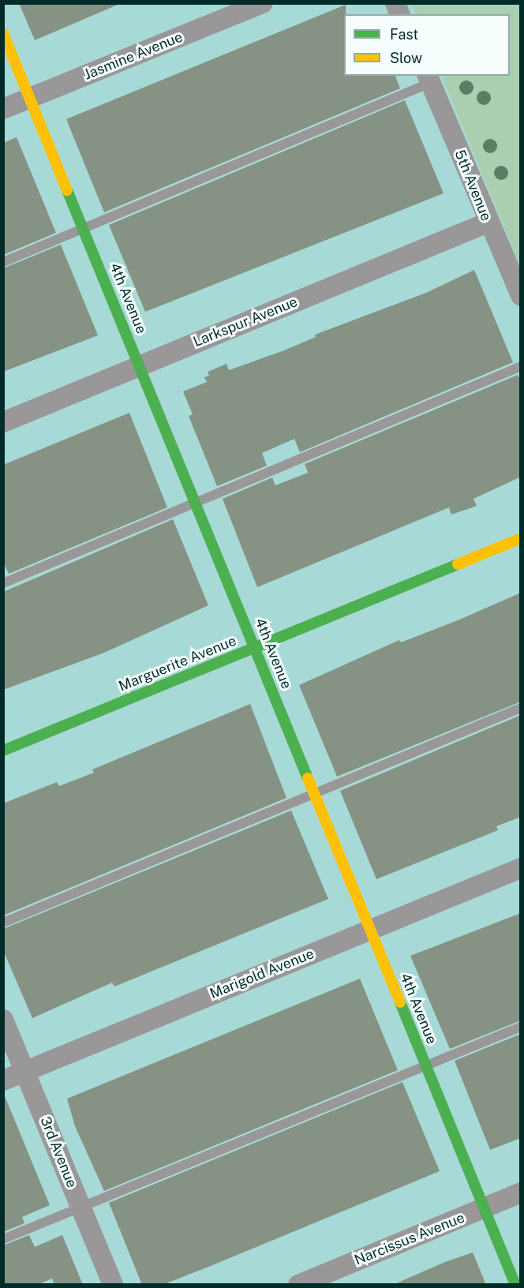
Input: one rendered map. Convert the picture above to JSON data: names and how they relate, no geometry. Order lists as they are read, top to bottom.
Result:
{
  "streets": {
    "street": [
      "Jasmine Avenue",
      "5th Avenue",
      "4th Avenue",
      "Larkspur Avenue",
      "Marguerite Avenue",
      "Marigold Avenue",
      "3rd Avenue",
      "Narcissus Avenue"
    ]
  },
  "crossings": [
    ["Jasmine Avenue", "4th Avenue"],
    ["5th Avenue", "Larkspur Avenue"],
    ["4th Avenue", "Larkspur Avenue"],
    ["4th Avenue", "Marguerite Avenue"],
    ["4th Avenue", "Marigold Avenue"],
    ["4th Avenue", "Narcissus Avenue"],
    ["Marigold Avenue", "3rd Avenue"]
  ],
  "legend": ["Fast", "Slow"]
}
